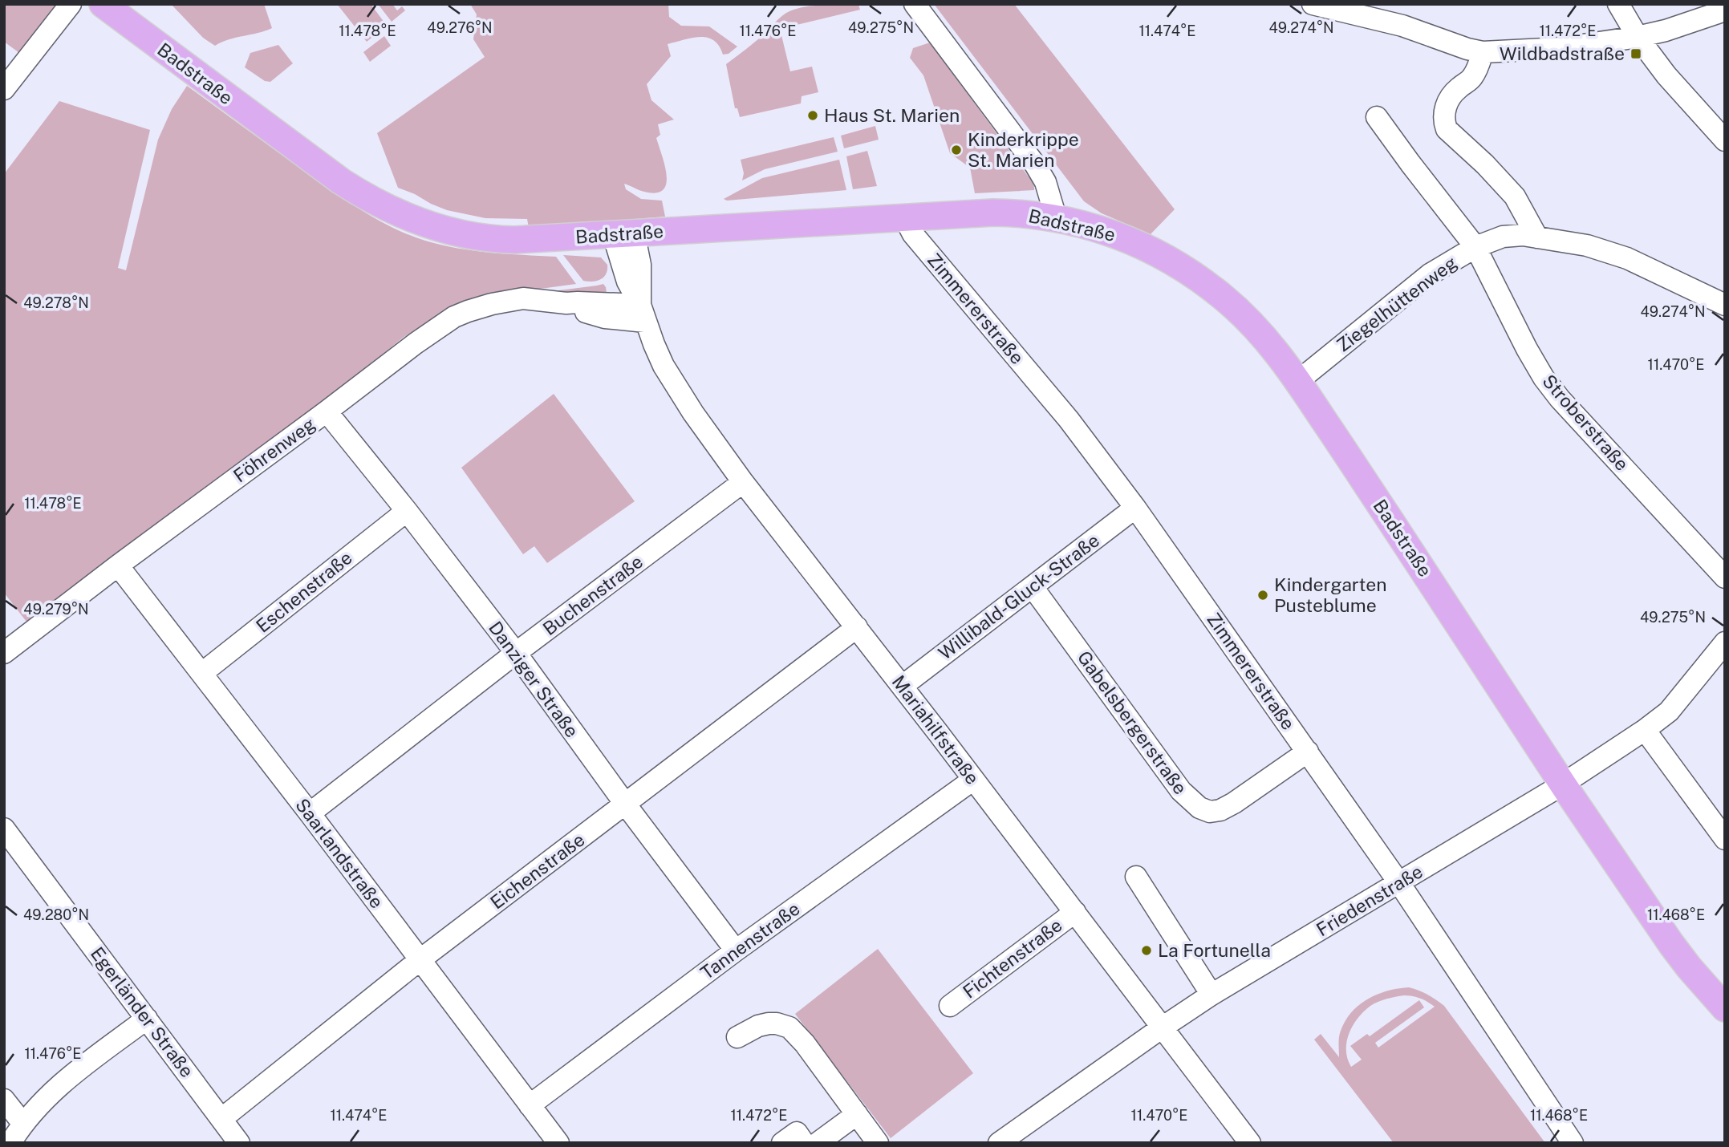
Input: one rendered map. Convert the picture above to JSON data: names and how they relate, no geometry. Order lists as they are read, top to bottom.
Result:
{
  "streets": {
    "main road": ["Badstraße"],
    "street": [
      "Ziegelhüttenweg",
      "Zimmererstraße",
      "Stroberstraße",
      "Föhrenweg",
      "Eschenstraße",
      "Buchenstraße",
      "Willibald-Gluck-Straße",
      "Danziger Straße",
      "Gabelsbergerstraße",
      "Mariahilfstraße",
      "Saarlandstraße",
      "Eichenstraße",
      "Friedenstraße",
      "Tannenstraße",
      "Fichtenstraße",
      "Egerländer Straße"
    ]
  },
  "crossings": [
    ["Badstraße", "Ziegelhüttenweg"],
    ["Badstraße", "Zimmererstraße"],
    ["Badstraße", "Mariahilfstraße"],
    ["Badstraße", "Friedenstraße"],
    ["Ziegelhüttenweg", "Stroberstraße"],
    ["Zimmererstraße", "Willibald-Gluck-Straße"],
    ["Zimmererstraße", "Gabelsbergerstraße"],
    ["Zimmererstraße", "Friedenstraße"],
    ["Föhrenweg", "Danziger Straße"],
    ["Föhrenweg", "Mariahilfstraße"],
    ["Föhrenweg", "Saarlandstraße"],
    ["Eschenstraße", "Danziger Straße"],
    ["Eschenstraße", "Saarlandstraße"],
    ["Buchenstraße", "Danziger Straße"],
    ["Buchenstraße", "Mariahilfstraße"],
    ["Buchenstraße", "Saarlandstraße"],
    ["Willibald-Gluck-Straße", "Gabelsbergerstraße"],
    ["Willibald-Gluck-Straße", "Mariahilfstraße"],
    ["Danziger Straße", "Eichenstraße"],
    ["Danziger Straße", "Tannenstraße"],
    ["Mariahilfstraße", "Eichenstraße"],
    ["Mariahilfstraße", "Friedenstraße"],
    ["Mariahilfstraße", "Tannenstraße"],
    ["Mariahilfstraße", "Fichtenstraße"],
    ["Saarlandstraße", "Eichenstraße"],
    ["Saarlandstraße", "Tannenstraße"],
    ["Eichenstraße", "Egerländer Straße"]
  ],
  "places": {
    "transit": ["Wildbadstraße"],
    "other": [
      "Haus St. Marien",
      "Kinderkrippe St. Marien",
      "Kindergarten Pusteblume",
      "La Fortunella"
    ]
  },
  "coordinates": [
    "49.276°N",
    "49.275°N",
    "49.274°N",
    "11.478°E",
    "11.476°E",
    "11.474°E",
    "11.472°E",
    "49.278°N",
    "11.470°E",
    "49.279°N",
    "49.280°N",
    "11.468°E"
  ]
}
